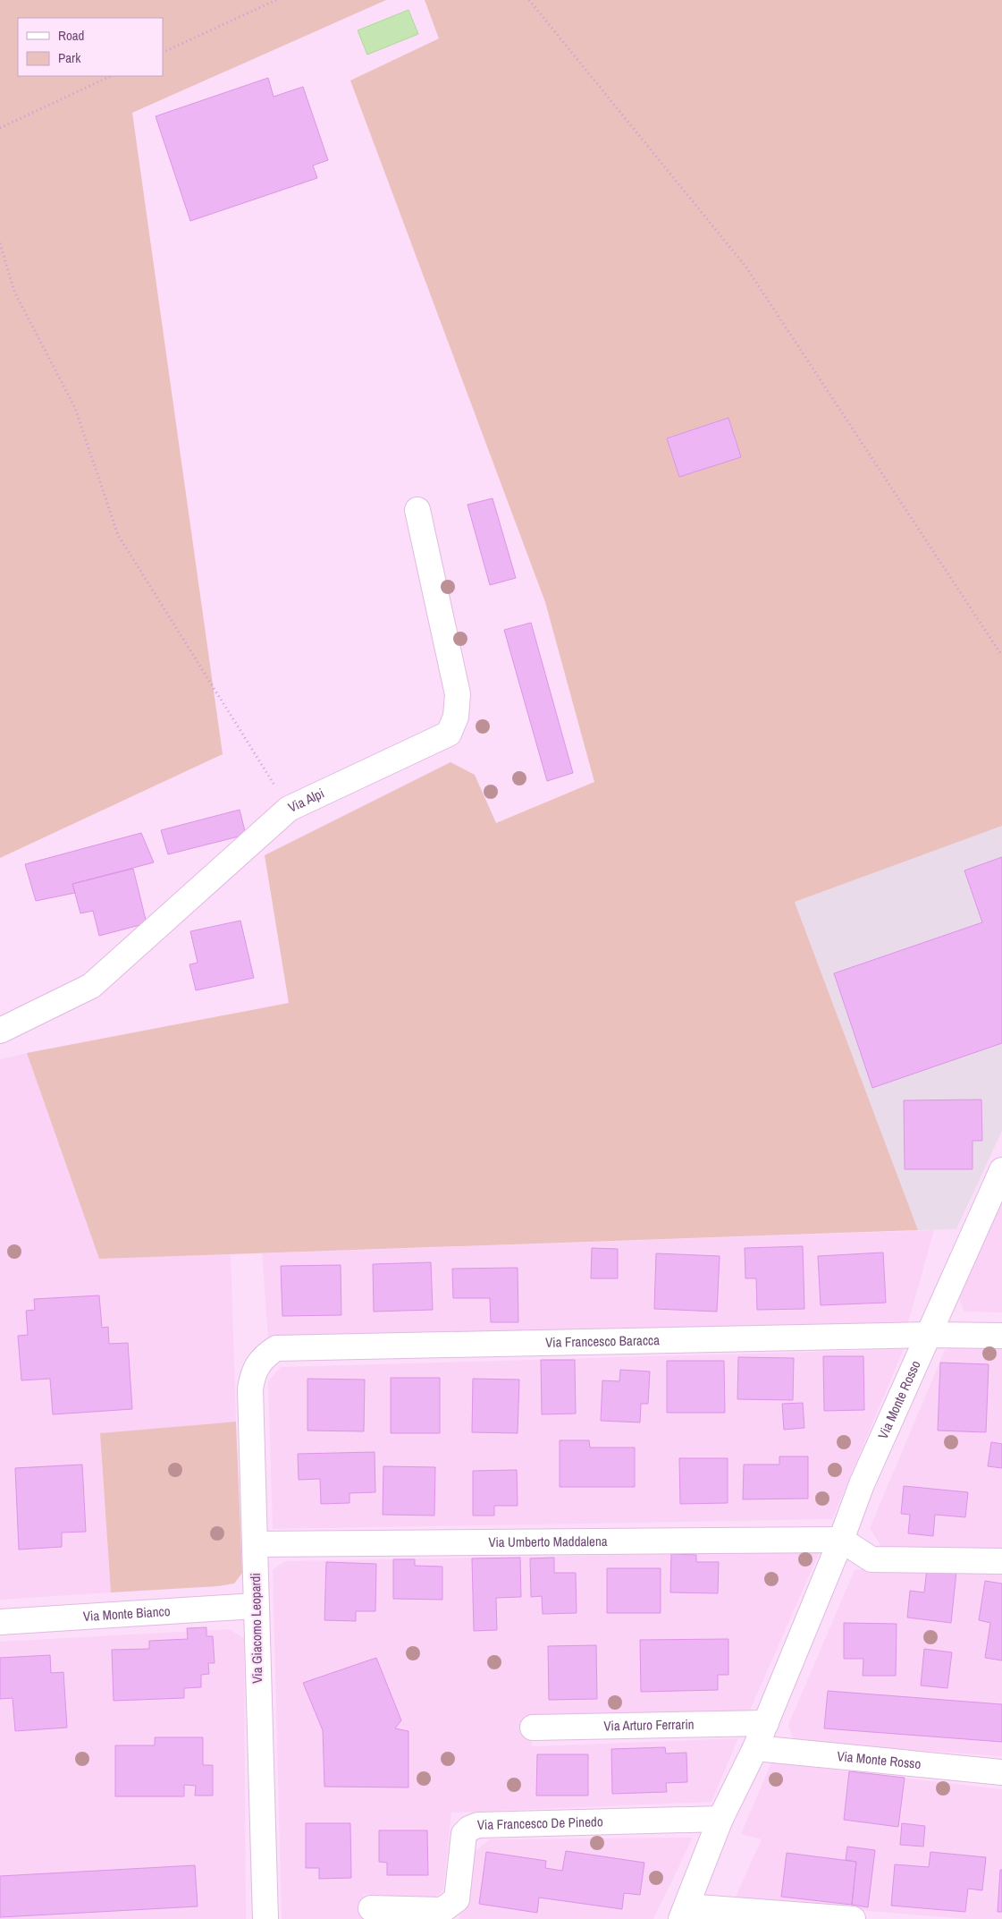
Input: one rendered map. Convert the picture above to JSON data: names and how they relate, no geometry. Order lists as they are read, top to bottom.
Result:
{
  "streets": {
    "street": [
      "Via Alpi",
      "Via Francesco Baracca",
      "Via Monte Rosso",
      "Via Umberto Maddalena",
      "Via Monte Bianco",
      "Via Giacomo Leopardi",
      "Via Arturo Ferrarin",
      "Via Francesco De Pinedo"
    ]
  },
  "crossings": [
    ["Via Francesco Baracca", "Via Monte Rosso"],
    ["Via Francesco Baracca", "Via Giacomo Leopardi"],
    ["Via Monte Rosso", "Via Umberto Maddalena"],
    ["Via Monte Rosso", "Via Arturo Ferrarin"],
    ["Via Monte Rosso", "Via Francesco De Pinedo"],
    ["Via Umberto Maddalena", "Via Giacomo Leopardi"],
    ["Via Monte Bianco", "Via Giacomo Leopardi"]
  ],
  "legend": ["Road", "Park"]
}
